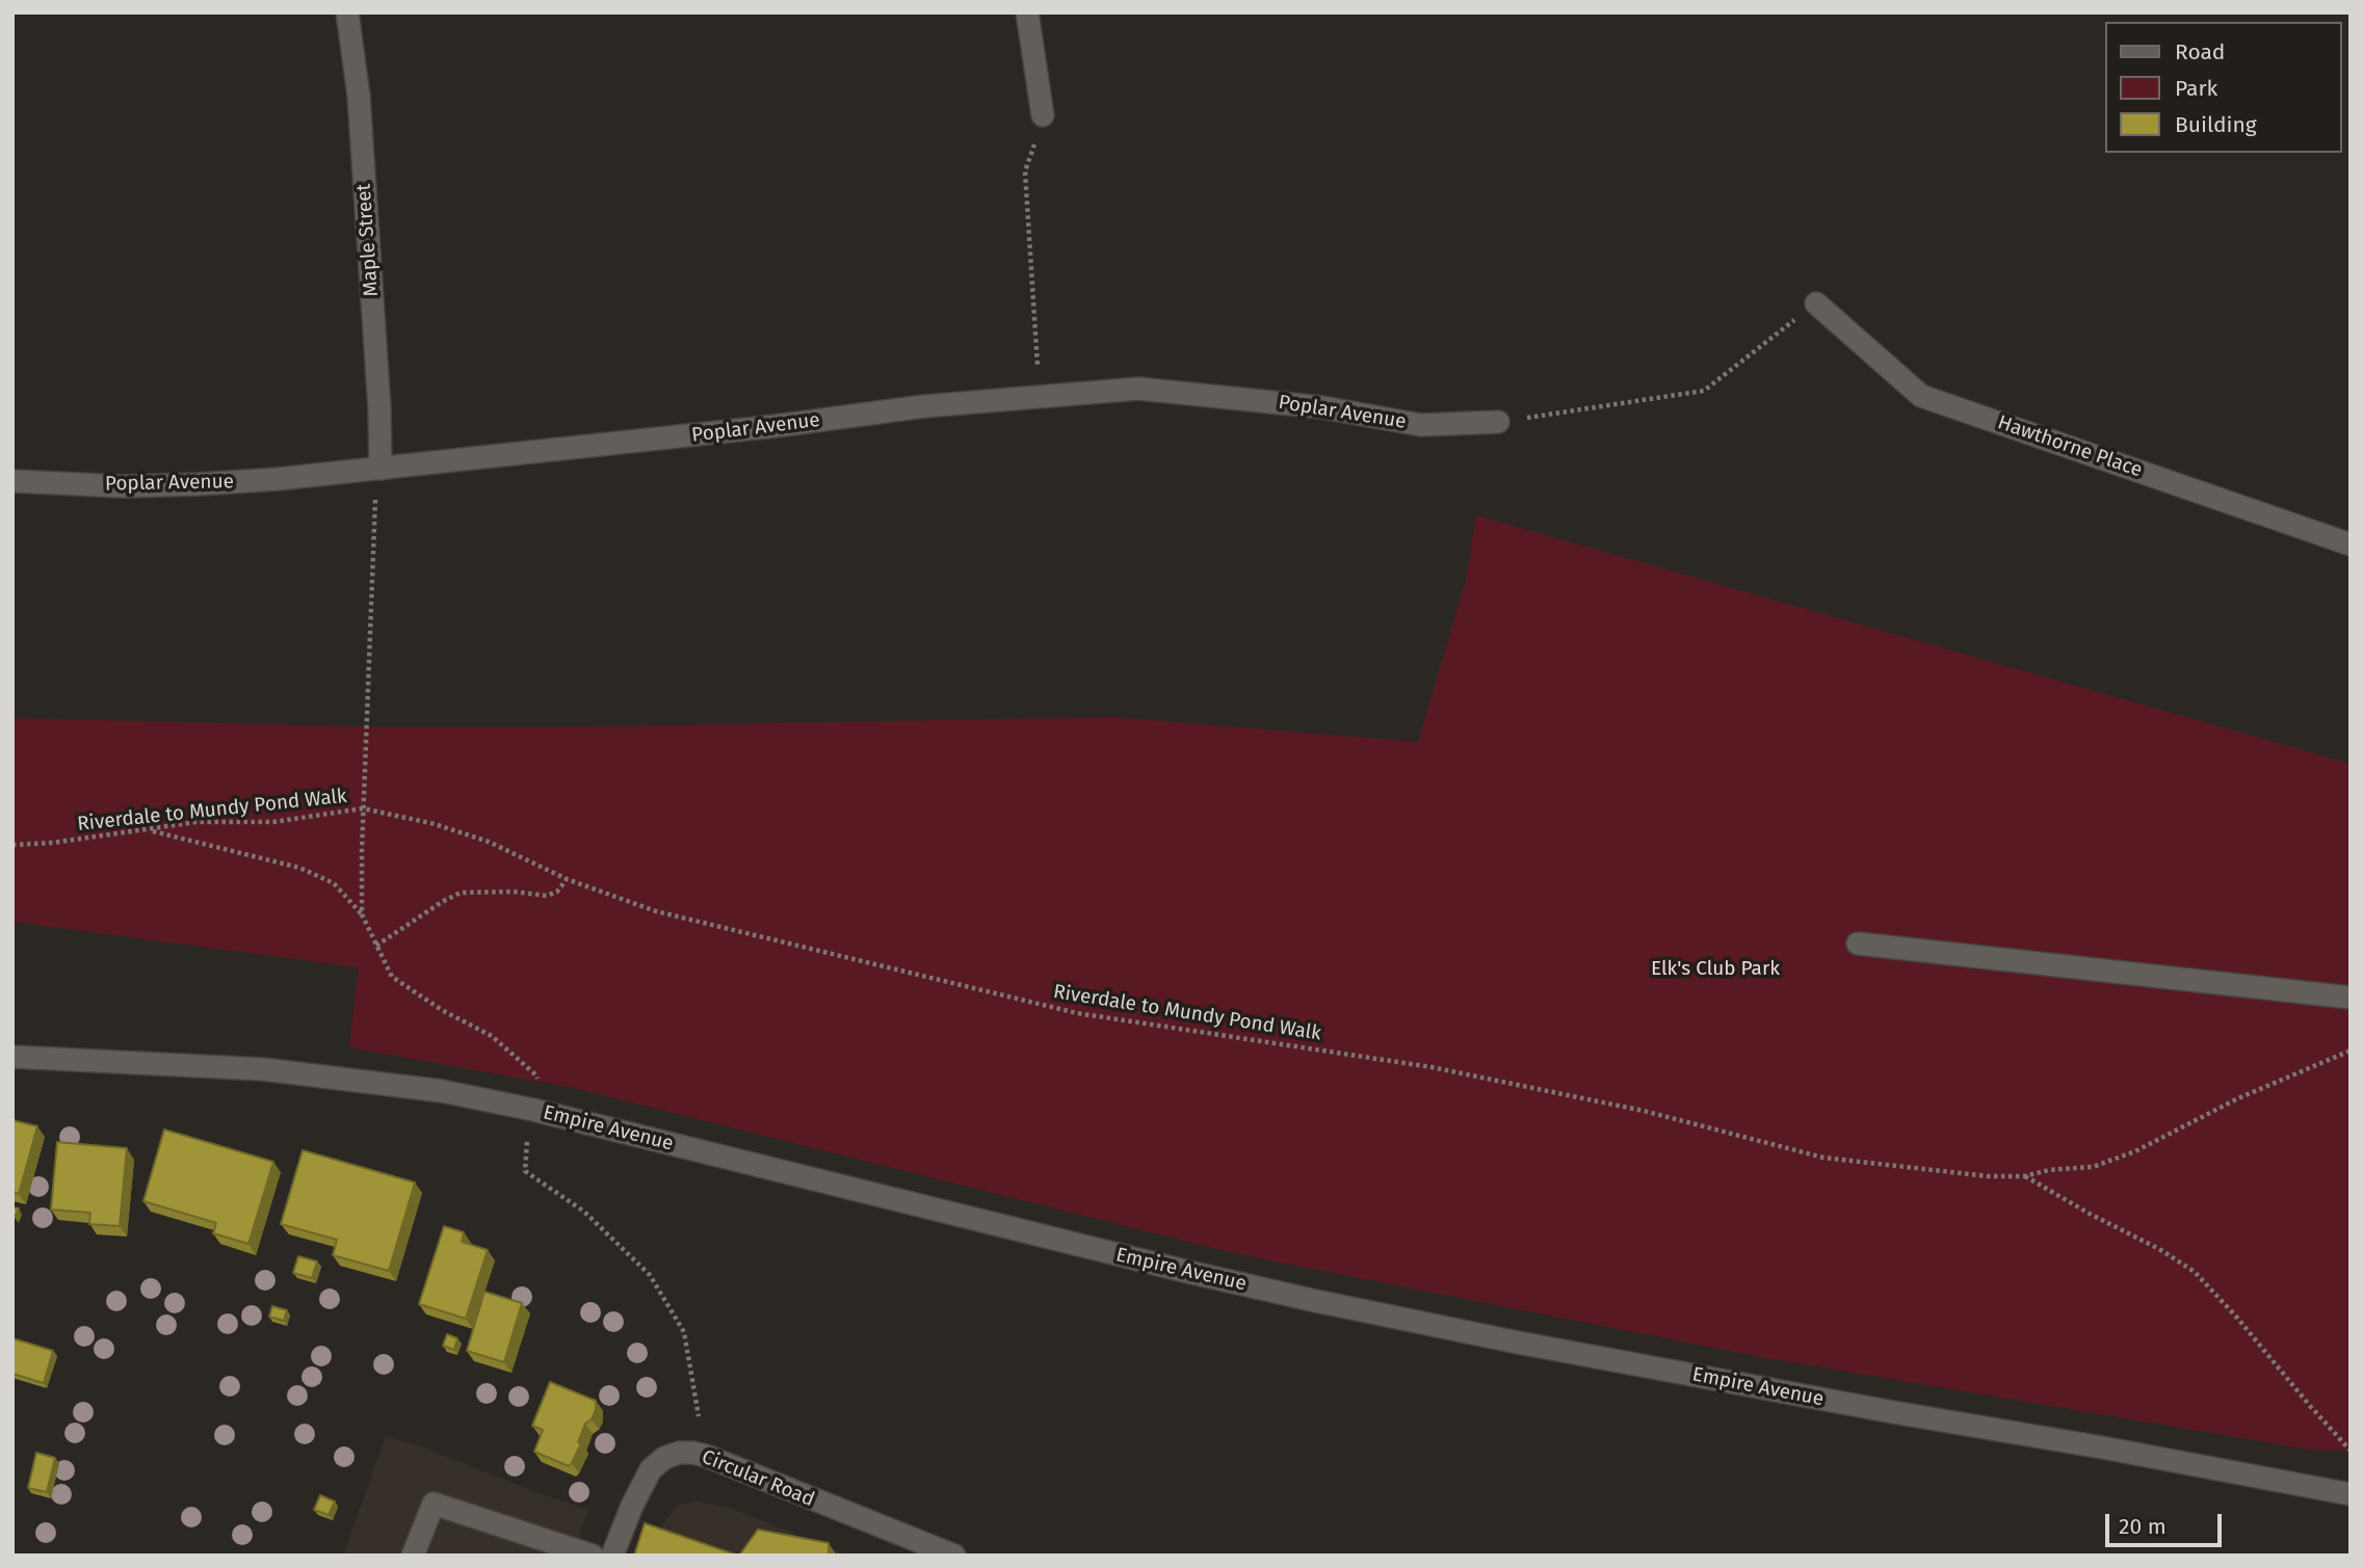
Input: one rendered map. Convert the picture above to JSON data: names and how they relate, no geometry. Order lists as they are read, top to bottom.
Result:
{
  "streets": {
    "street": [
      "Maple Street",
      "Poplar Avenue",
      "Hawthorne Place",
      "Empire Avenue",
      "Circular Road"
    ],
    "path": ["Riverdale to Mundy Pond Walk"]
  },
  "crossings": [
    ["Maple Street", "Poplar Avenue"]
  ],
  "parks": ["Elk's Club Park"],
  "legend": ["Road", "Park", "Building"],
  "scale_bar": "20 m"
}
